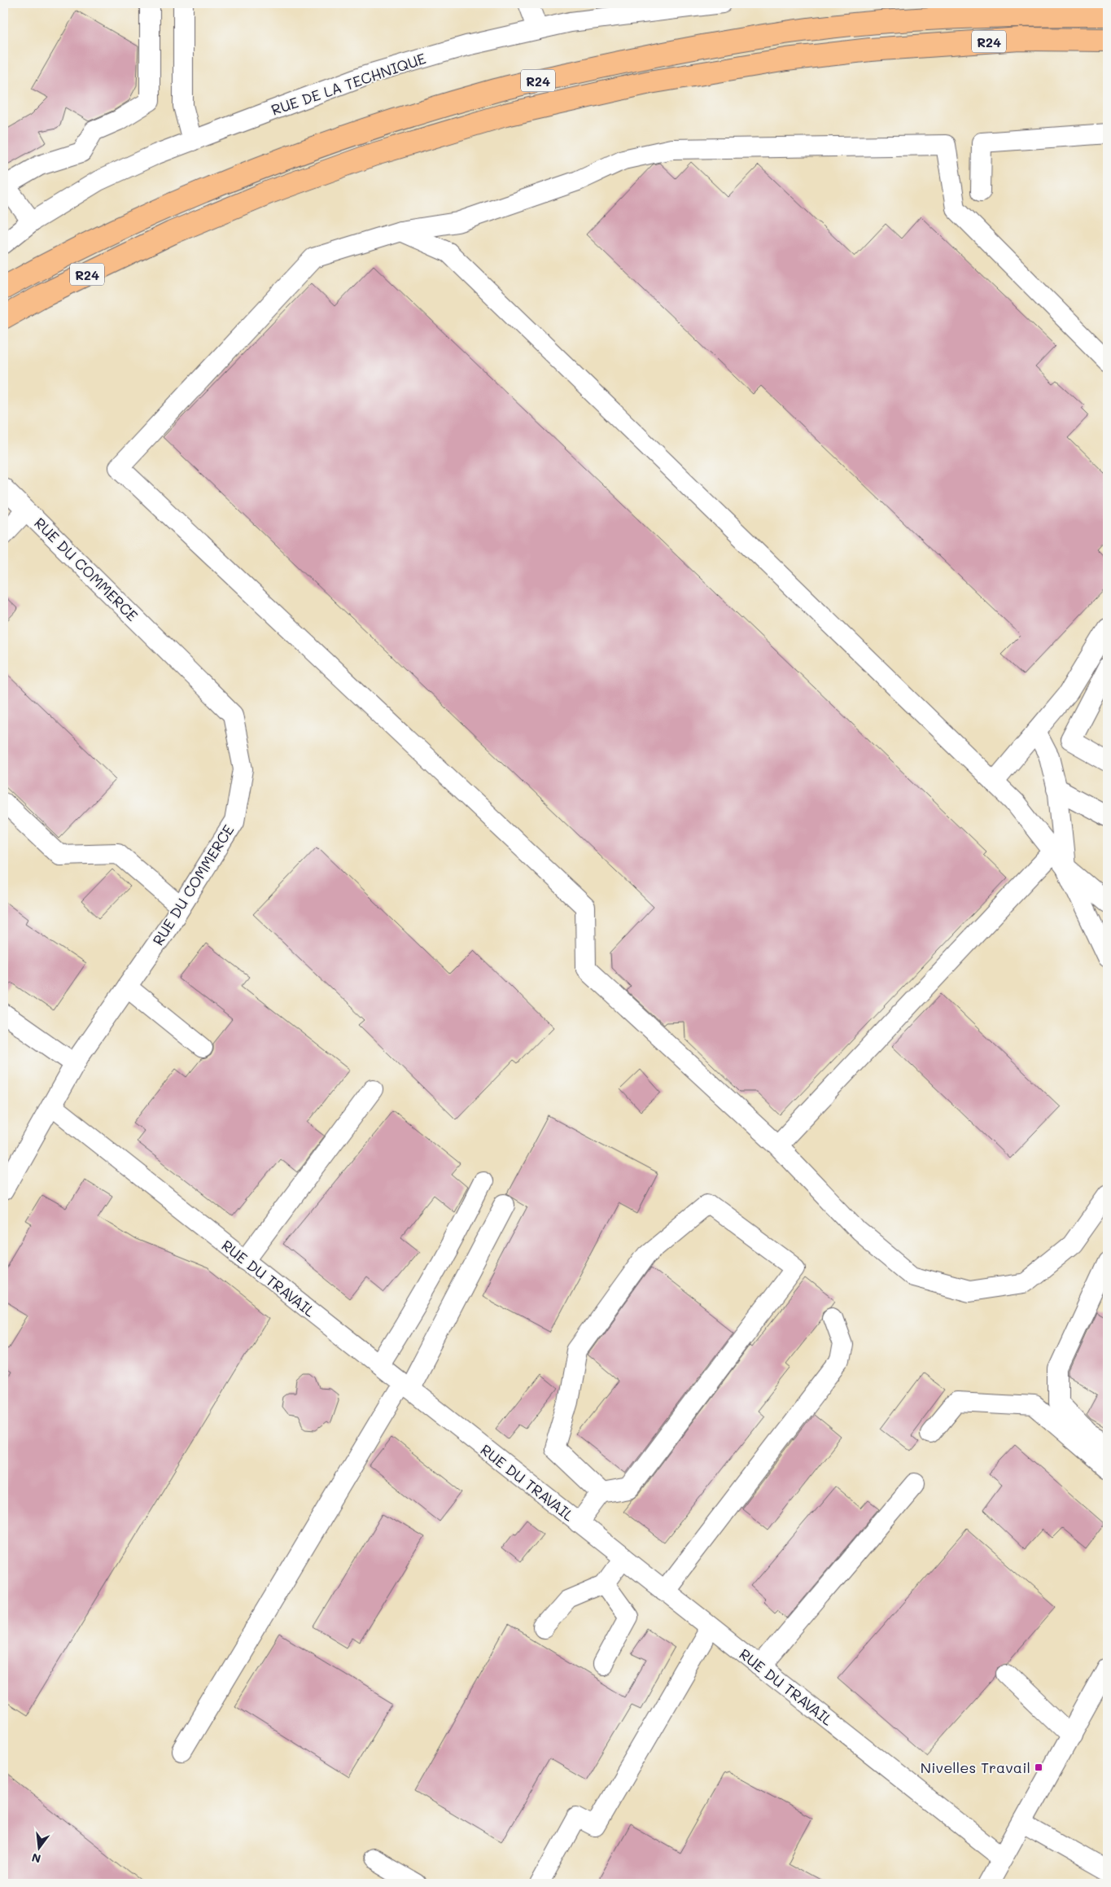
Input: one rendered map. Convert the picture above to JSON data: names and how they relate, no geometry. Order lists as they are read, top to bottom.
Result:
{
  "streets": {
    "highway": ["R24"],
    "street": ["RUE DE LA TECHNIQUE", "RUE DU COMMERCE", "RUE DU TRAVAIL"]
  },
  "crossings": [
    ["RUE DU COMMERCE", "RUE DU TRAVAIL"]
  ],
  "places": {
    "transit": ["Nivelles Travail"]
  },
  "north": "bottom"
}
